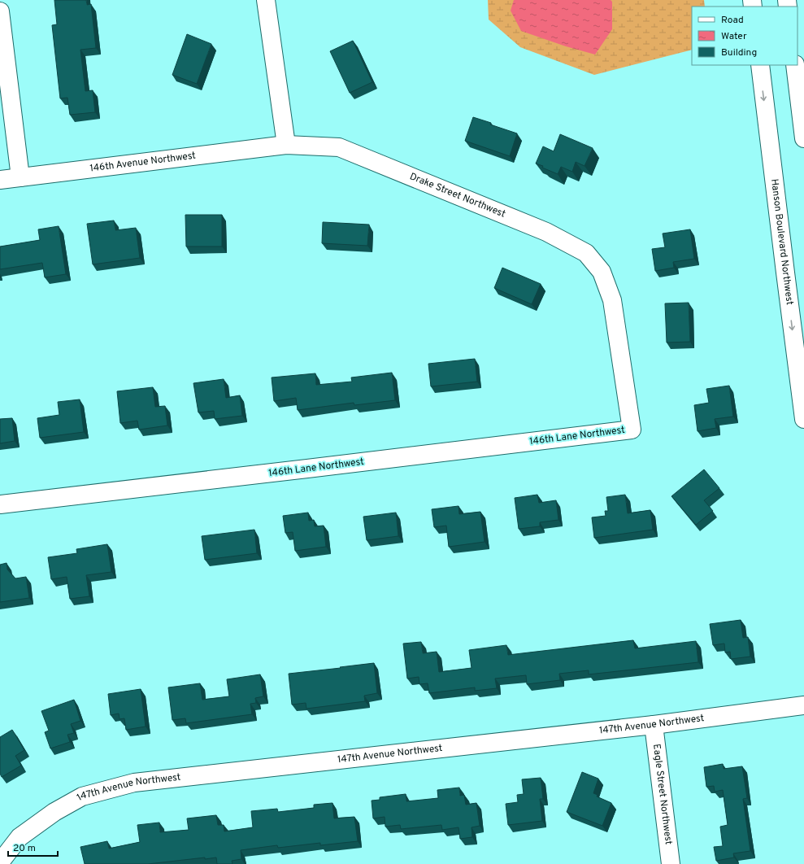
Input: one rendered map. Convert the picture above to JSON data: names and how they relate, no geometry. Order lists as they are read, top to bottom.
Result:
{
  "streets": {
    "street": [
      "146th Avenue Northwest",
      "Drake Street Northwest",
      "Hanson Boulevard Northwest",
      "146th Lane Northwest",
      "147th Avenue Northwest",
      "Eagle Street Northwest"
    ]
  },
  "crossings": [
    ["146th Avenue Northwest", "Drake Street Northwest"],
    ["Drake Street Northwest", "146th Lane Northwest"],
    ["147th Avenue Northwest", "Eagle Street Northwest"]
  ],
  "one_way": ["Hanson Boulevard Northwest"],
  "legend": ["Road", "Water", "Building"],
  "scale_bar": "20 m"
}
